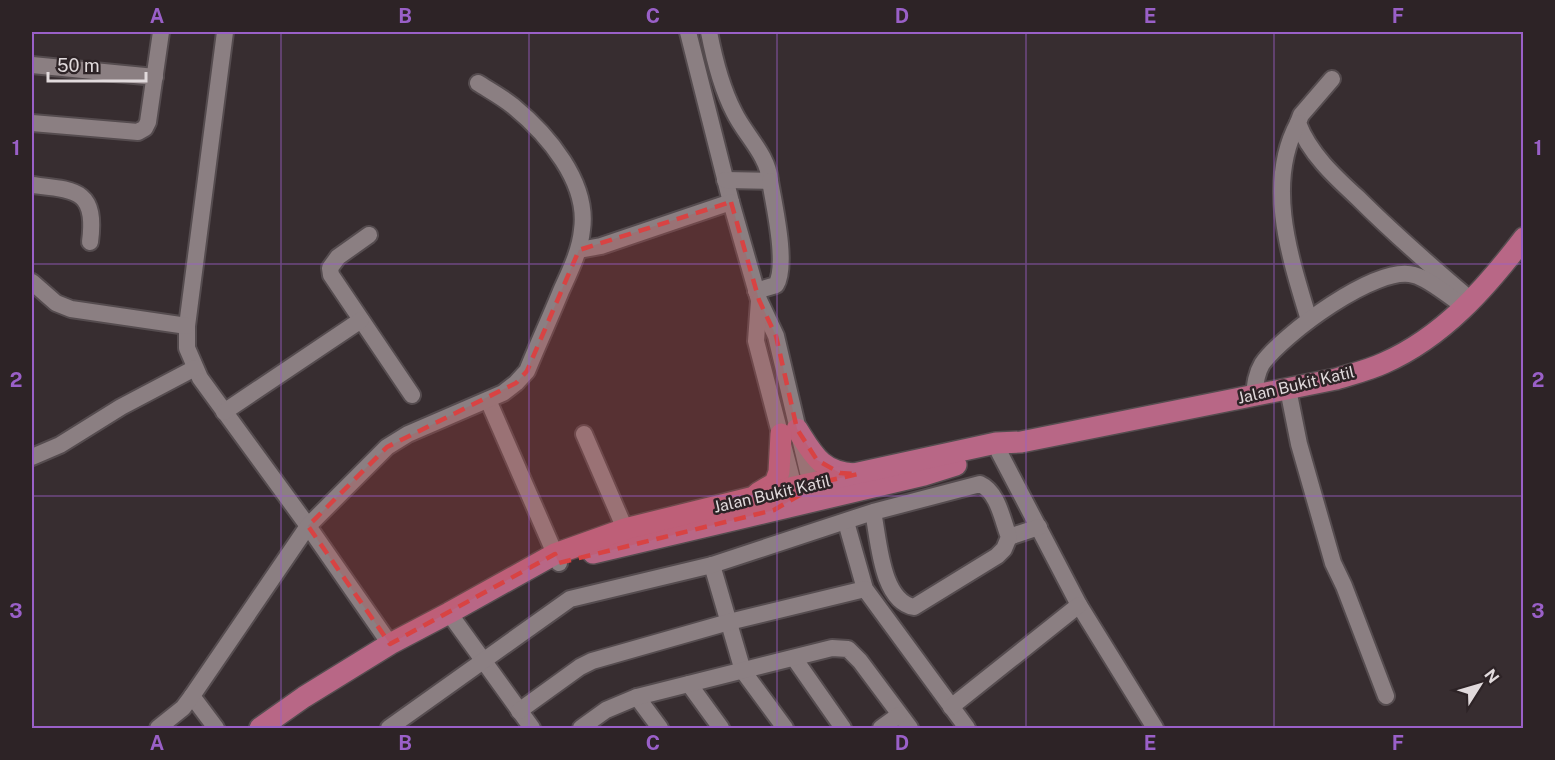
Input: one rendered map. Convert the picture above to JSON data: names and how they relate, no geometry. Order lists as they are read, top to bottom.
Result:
{
  "streets": {
    "main road": ["Jalan Bukit Katil"]
  },
  "scale_bar": "50 m",
  "north": "top right",
  "grid": {
    "columns": [
      "A",
      "B",
      "C",
      "D",
      "E",
      "F"
    ],
    "rows": ["1", "2", "3"]
  }
}
